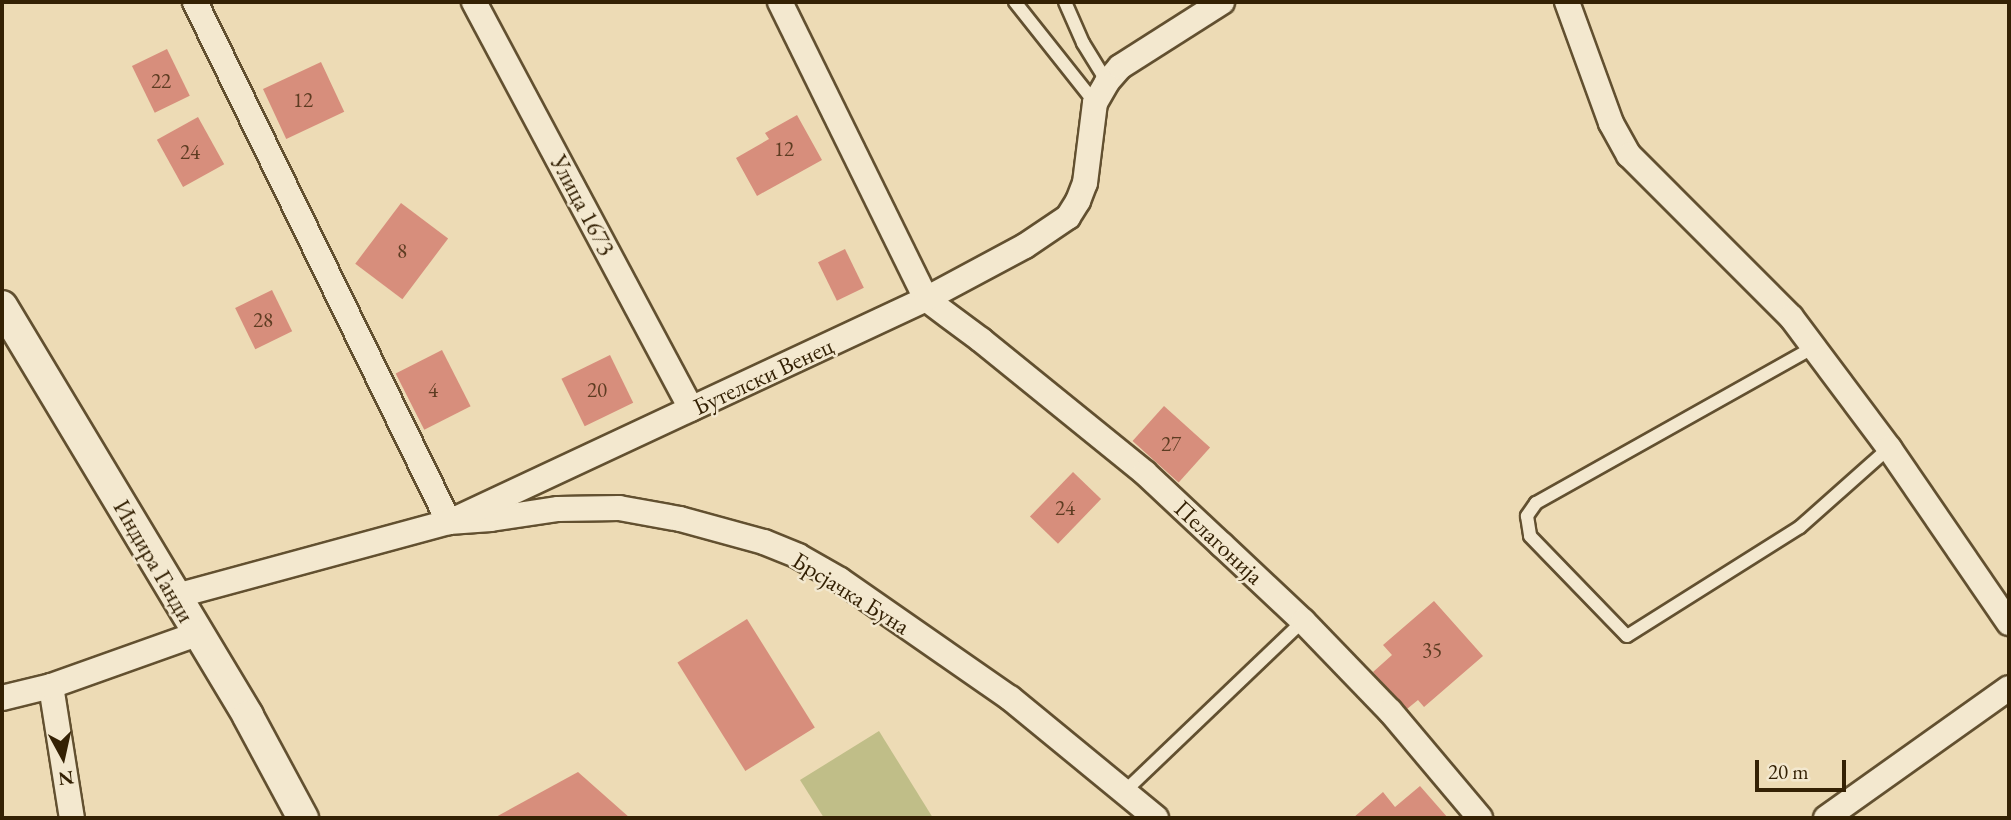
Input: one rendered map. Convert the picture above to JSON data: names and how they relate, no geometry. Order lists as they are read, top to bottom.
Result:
{
  "streets": {
    "street": [
      "Улица 1673",
      "Бутелски Венец",
      "Пелагонија",
      "Индира Ганди",
      "Брсјачка Буна"
    ]
  },
  "crossings": [
    ["Улица 1673", "Бутелски Венец"],
    ["Бутелски Венец", "Пелагонија"],
    ["Бутелски Венец", "Индира Ганди"],
    ["Бутелски Венец", "Брсјачка Буна"]
  ],
  "house_numbers": [
    "22",
    "12",
    "12",
    "24",
    "8",
    "28",
    "4",
    "20",
    "27",
    "24",
    "35"
  ],
  "scale_bar": "20 m",
  "north": "bottom"
}
